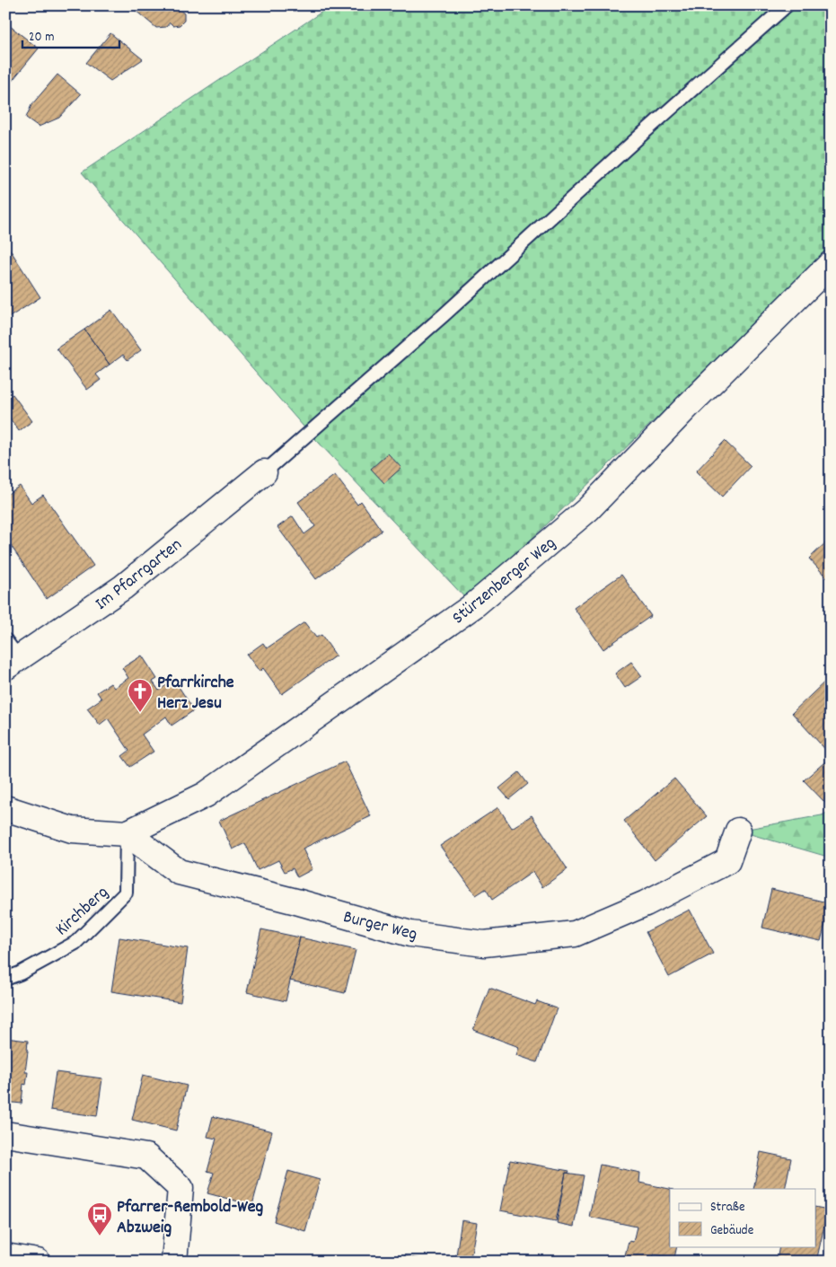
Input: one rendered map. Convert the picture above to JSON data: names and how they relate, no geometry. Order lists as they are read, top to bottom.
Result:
{
  "streets": {
    "street": ["Im Pfarrgarten", "Stürzenberger Weg", "Burger Weg"],
    "lane": ["Kirchberg"]
  },
  "crossings": [
    ["Stürzenberger Weg", "Kirchberg"],
    ["Stürzenberger Weg", "Burger Weg"],
    ["Kirchberg", "Burger Weg"]
  ],
  "places": {
    "church": ["Pfarrkirche Herz Jesu"],
    "bus stop": ["Pfarrer-Rembold-Weg Abzweig"]
  },
  "legend": ["Straße", "Gebäude"],
  "scale_bar": "20 m"
}
